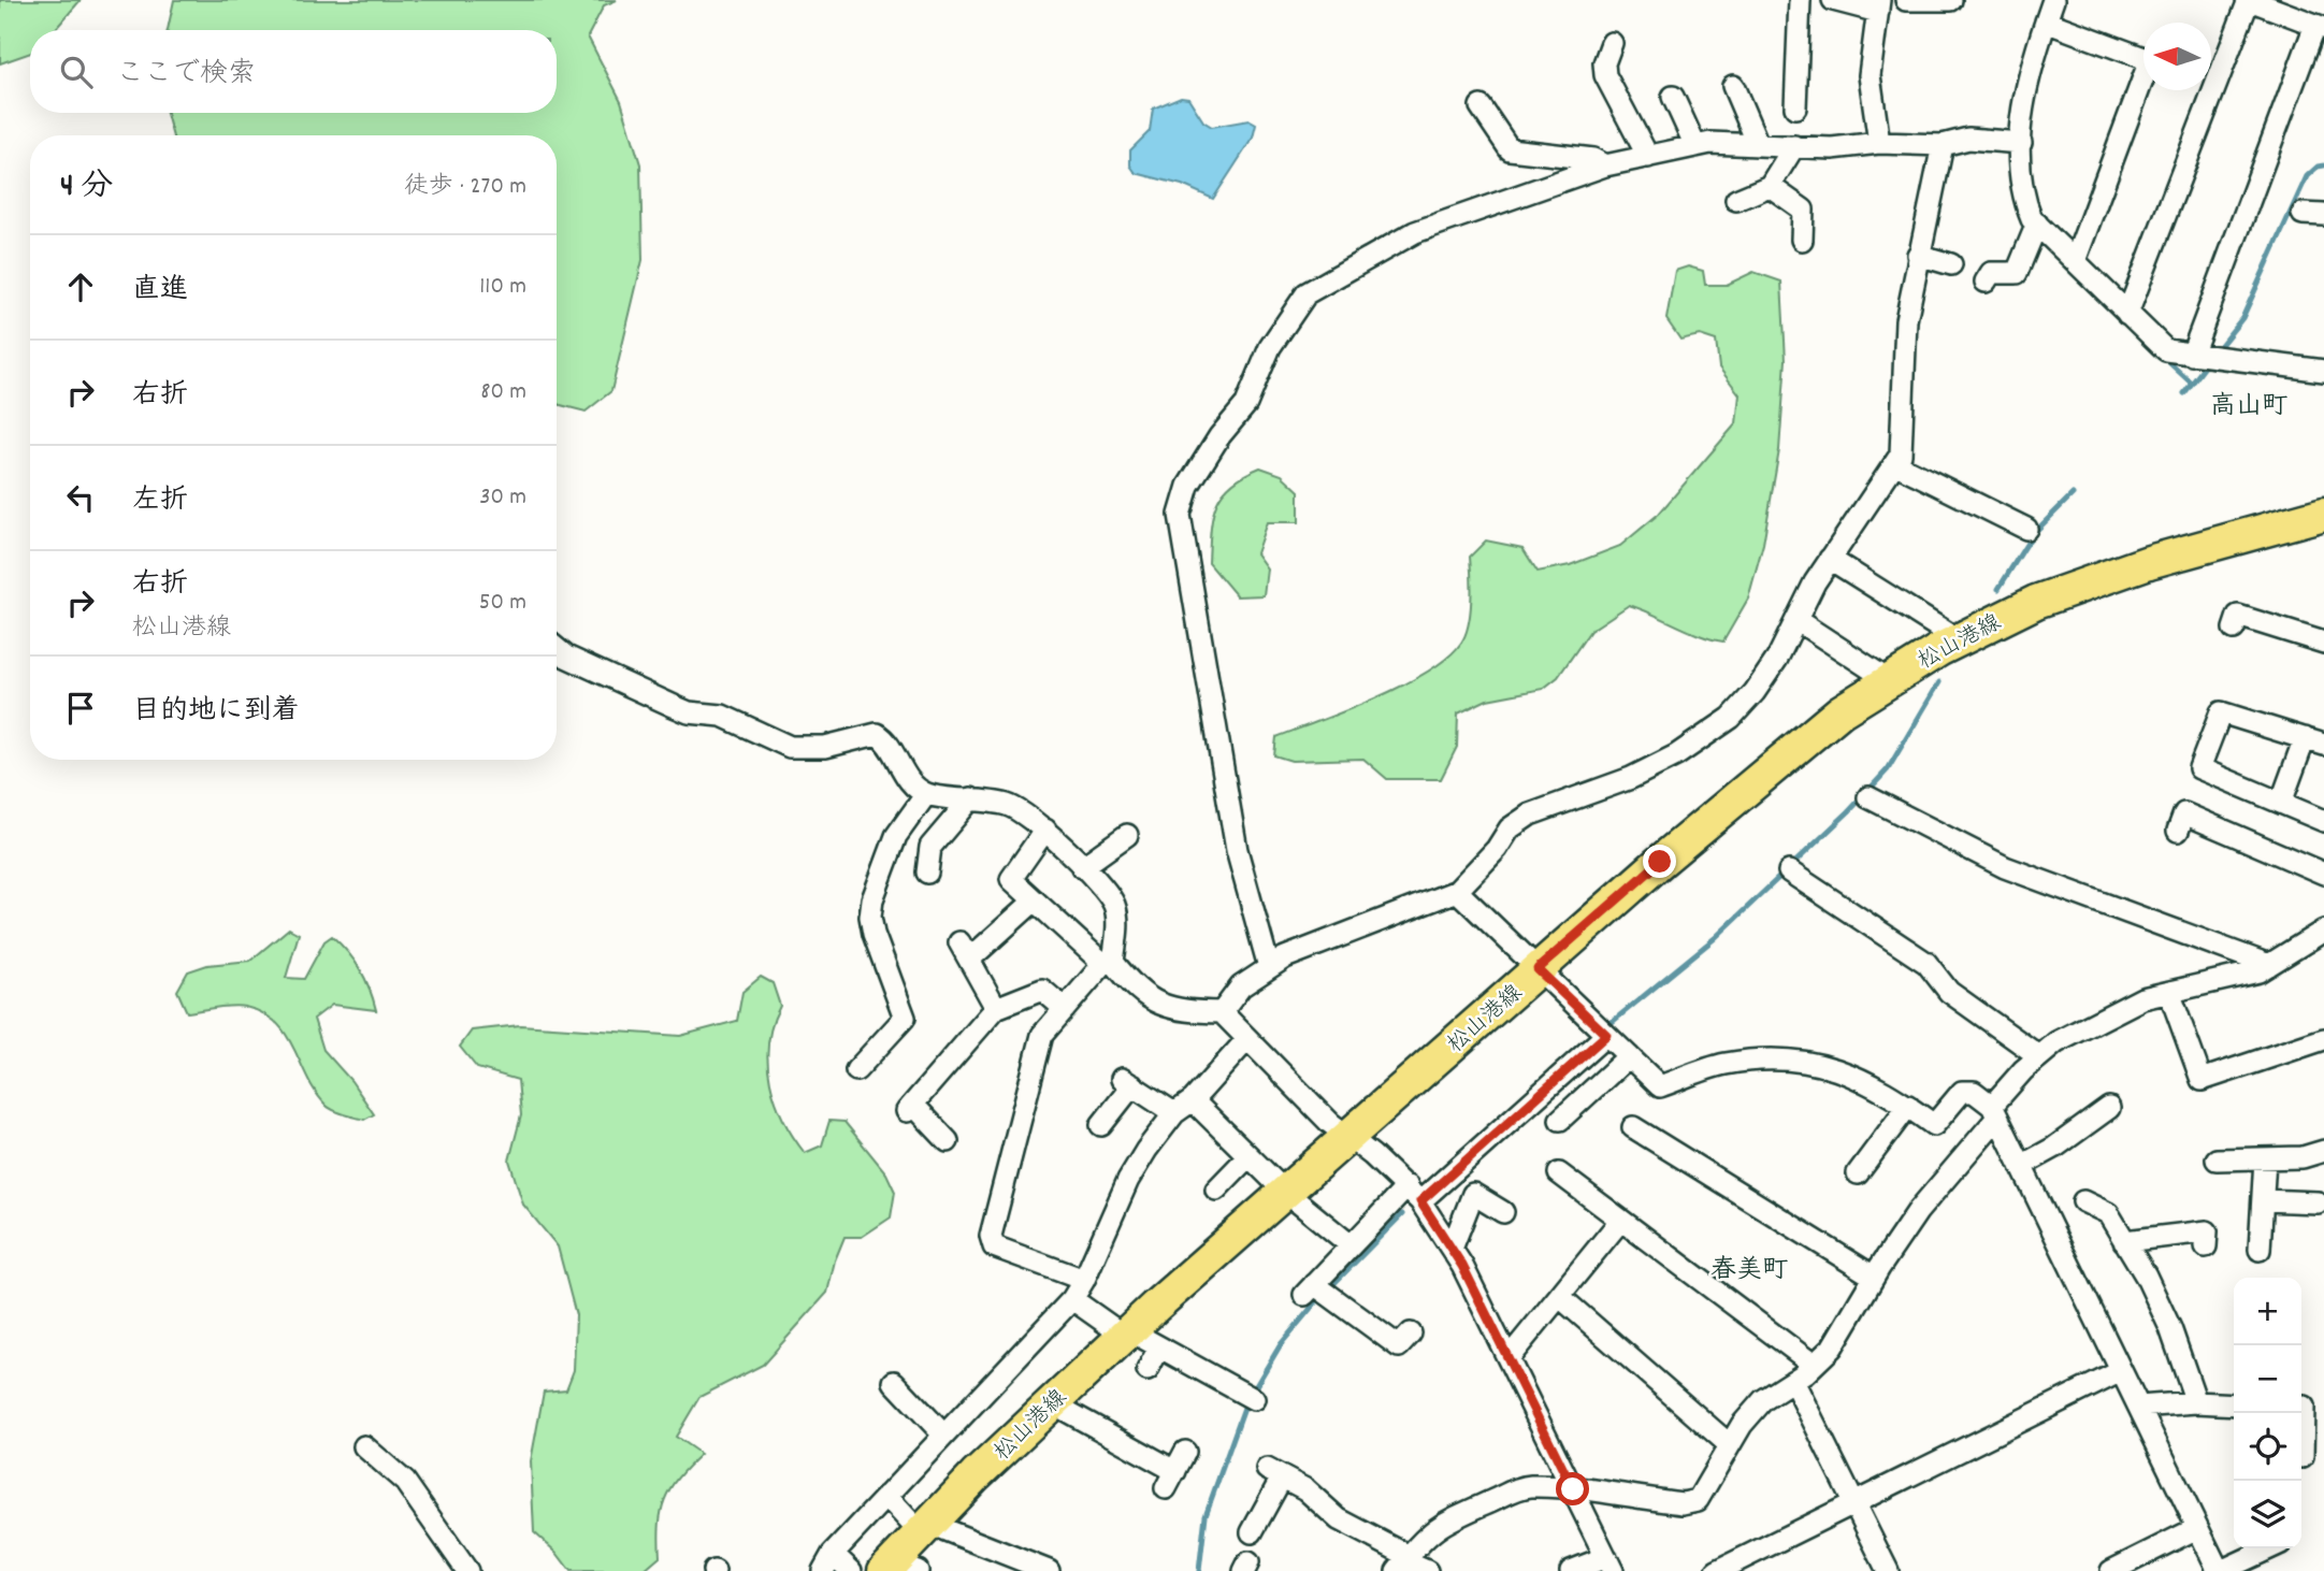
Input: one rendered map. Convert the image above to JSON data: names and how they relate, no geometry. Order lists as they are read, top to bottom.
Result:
{
  "streets": {
    "main road": ["松山港線"]
  },
  "districts": ["高山町", "春美町"],
  "north": "left",
  "page": {
    "search": "ここで検索",
    "heading": ["4 分", "徒歩 · 270 m"],
    "list": [
      ["直進", "110 m"],
      ["右折", "80 m"],
      ["左折", "30 m"],
      ["右折", "松山港線", "50 m"],
      "目的地に到着"
    ],
    "map_buttons": ["+", "−"]
  }
}
